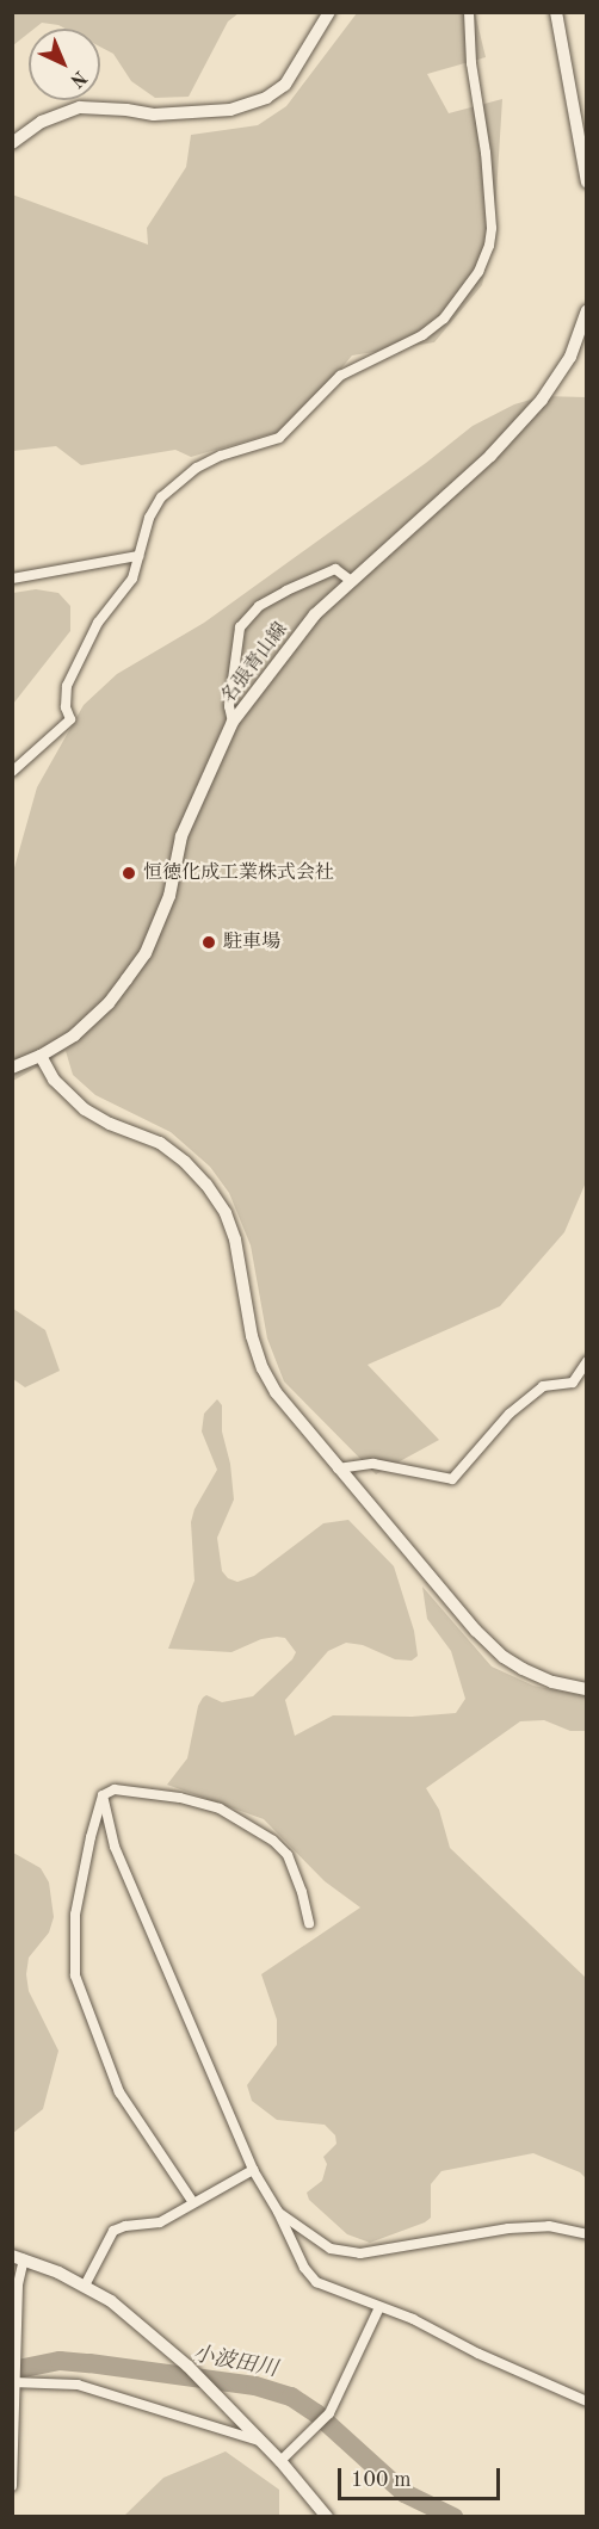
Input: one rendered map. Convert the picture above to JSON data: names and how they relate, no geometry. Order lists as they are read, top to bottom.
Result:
{
  "streets": {
    "main road": ["名張青山線"]
  },
  "water": ["小波田川"],
  "places": ["恒徳化成工業株式会社", "駐車場"],
  "scale_bar": "100 m",
  "north": "bottom right"
}
